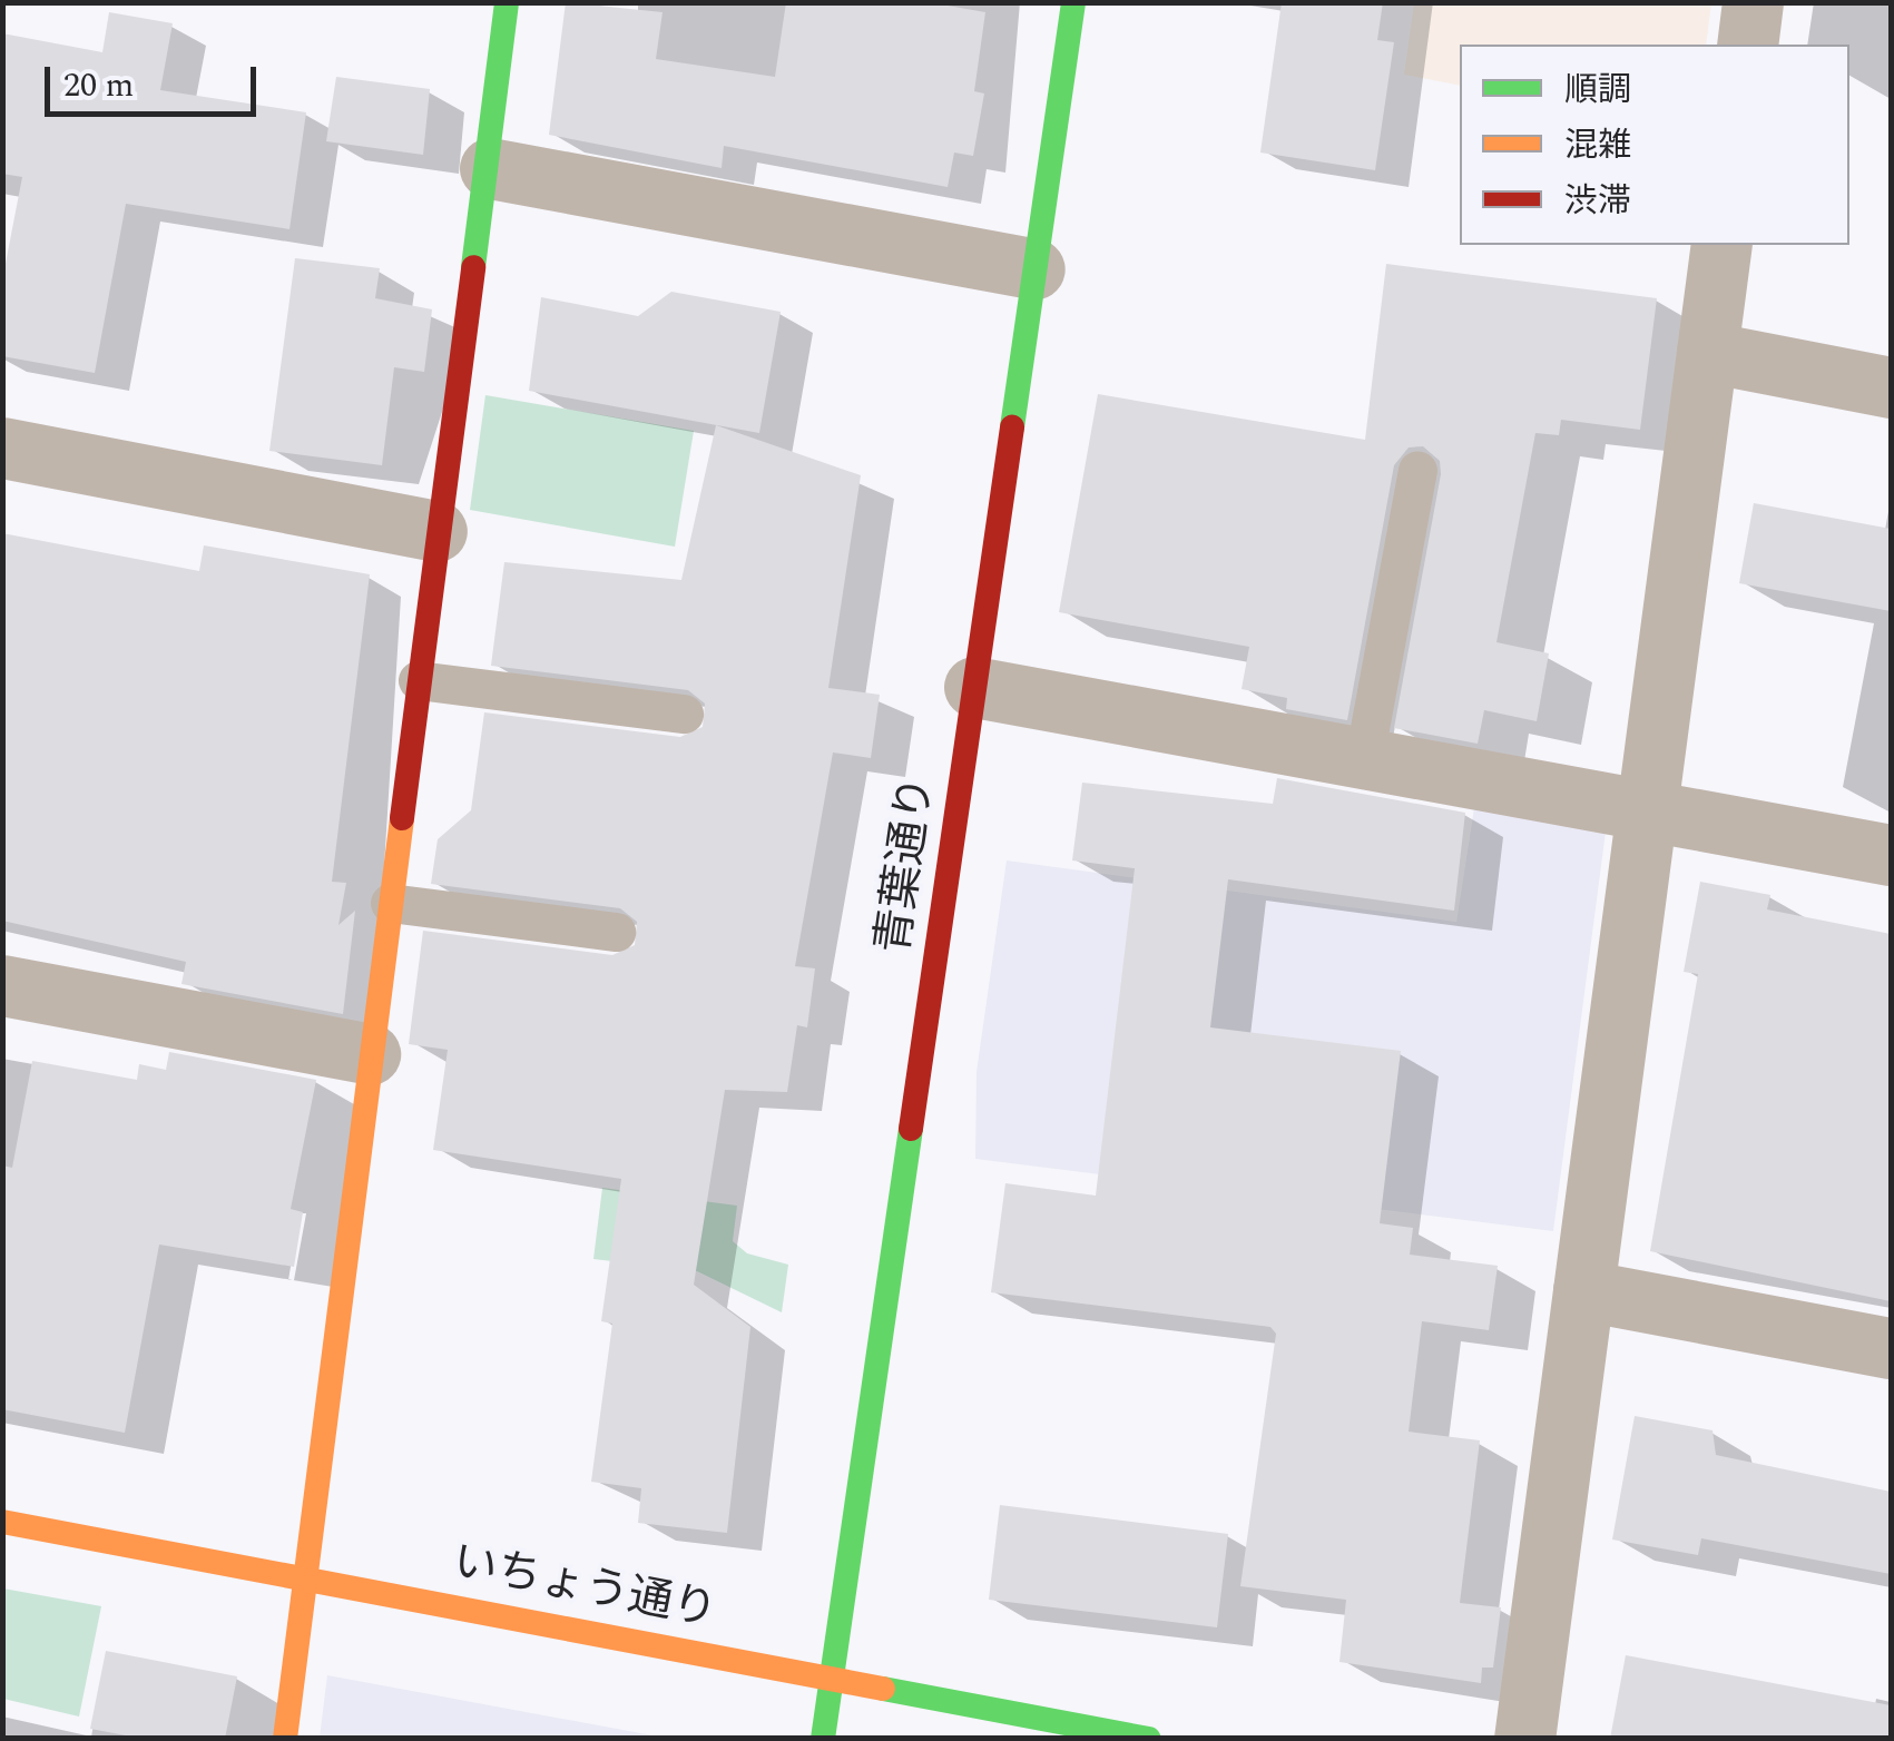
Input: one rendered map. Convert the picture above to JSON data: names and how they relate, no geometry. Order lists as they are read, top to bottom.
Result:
{
  "streets": {
    "street": ["青葉通り", "いちょう通り"]
  },
  "crossings": [
    ["青葉通り", "いちょう通り"]
  ],
  "legend": ["順調", "混雑", "渋滞"],
  "scale_bar": "20 m"
}
